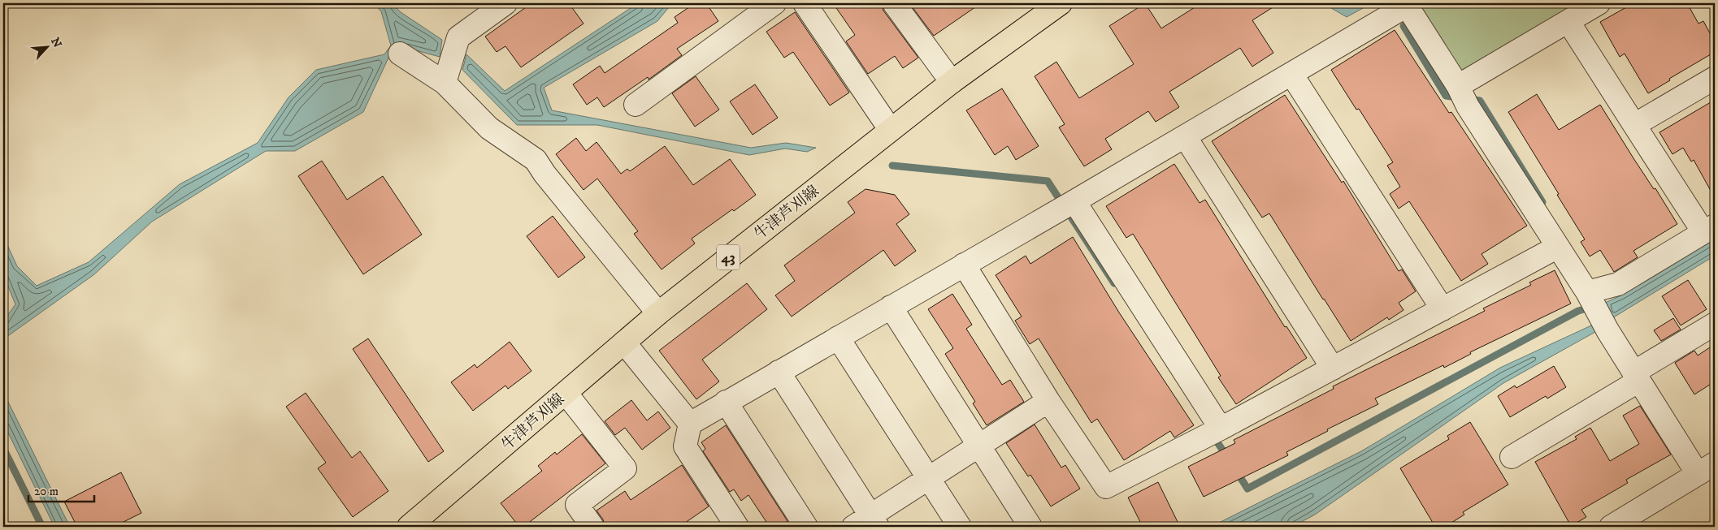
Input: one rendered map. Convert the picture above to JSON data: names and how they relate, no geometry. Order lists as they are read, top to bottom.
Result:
{
  "streets": {
    "main road": ["牛津芦刈線", "43"]
  },
  "scale_bar": "20 m",
  "north": "top right"
}
